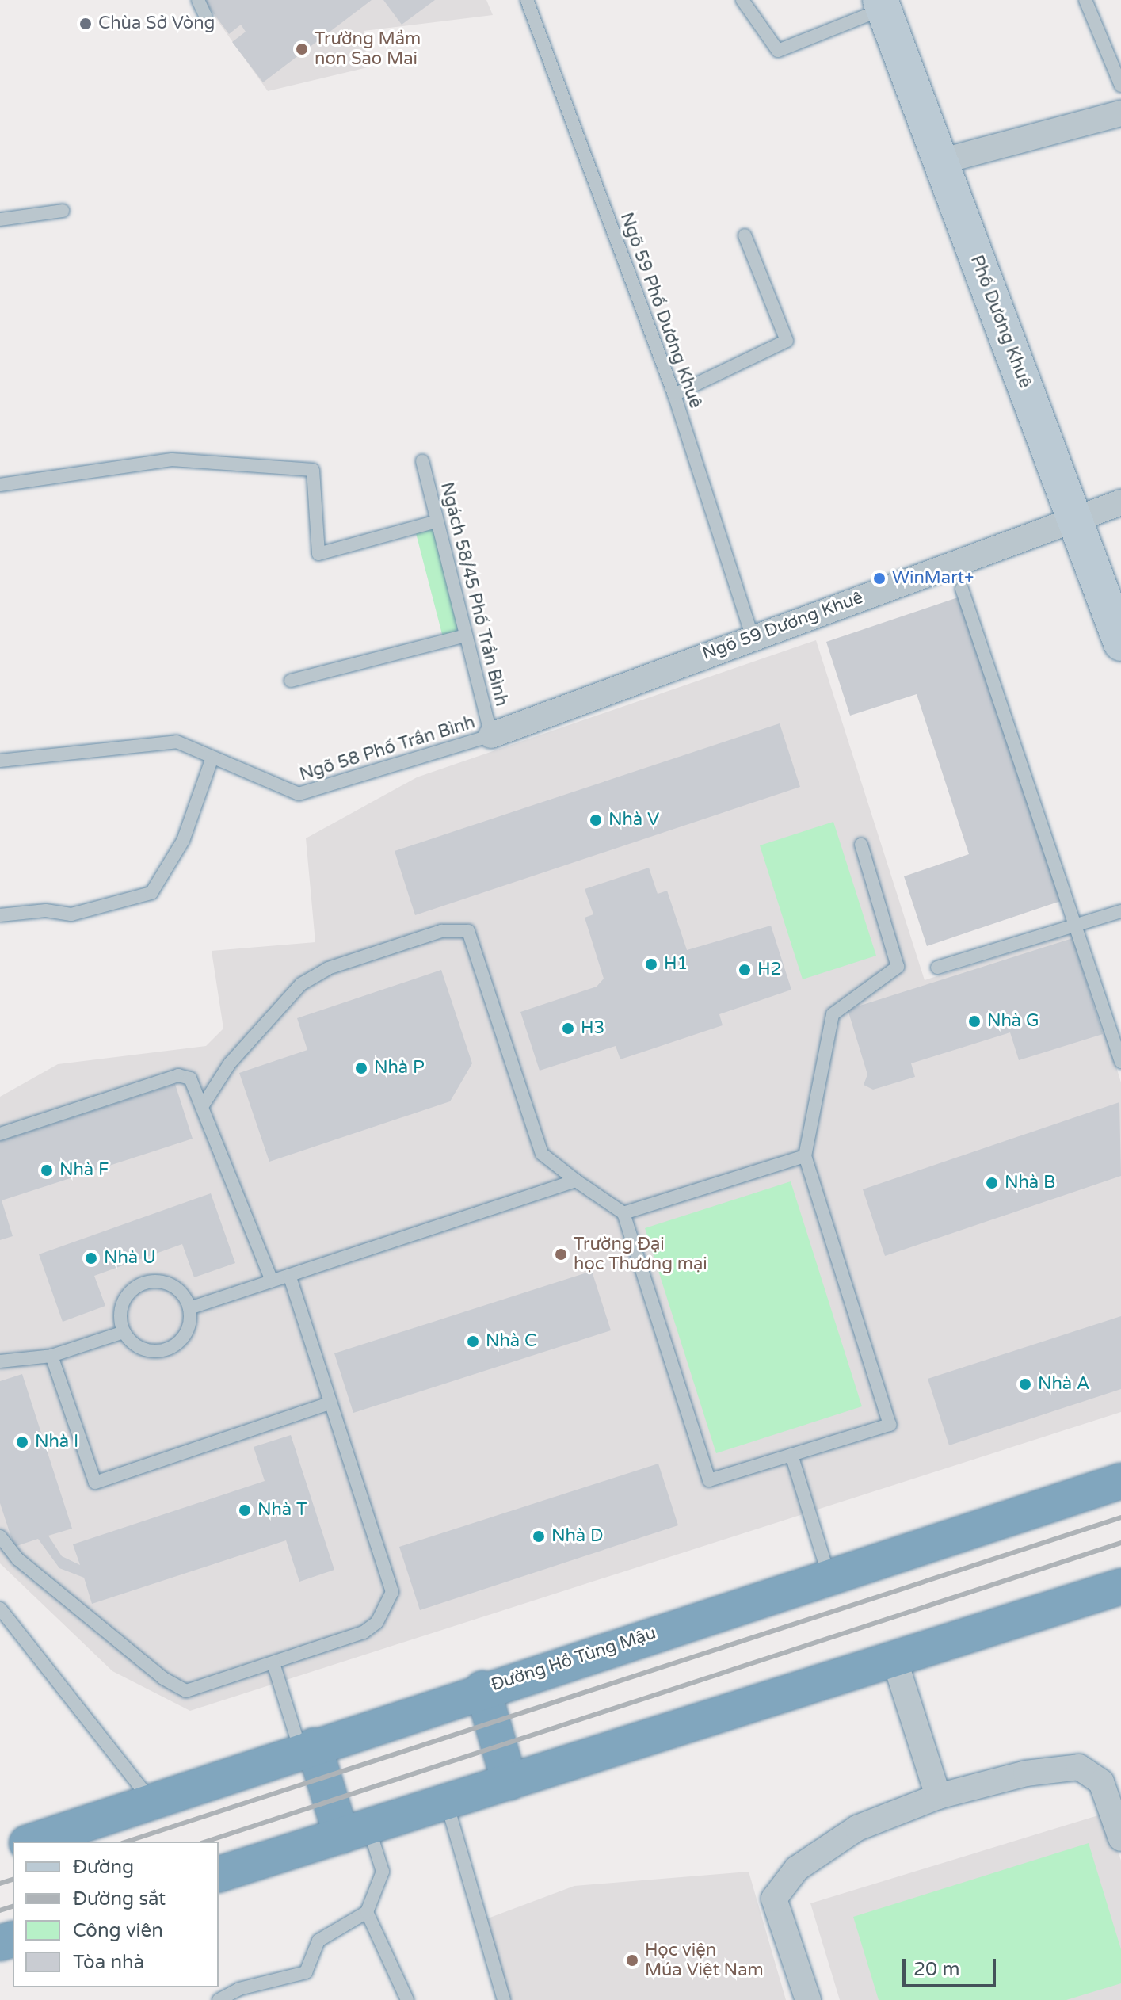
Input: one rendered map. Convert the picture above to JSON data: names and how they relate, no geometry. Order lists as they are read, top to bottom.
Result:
{
  "streets": {
    "highway": ["Đường Hồ Tùng Mậu"],
    "street": ["Phố Dương Khuê", "Ngõ 59 Dương Khuê"],
    "lane": ["Ngõ 59 Phố Dương Khuê", "Ngách 58/45 Phố Trần Bình", "Ngõ 58 Phố Trần Bình"]
  },
  "crossings": [
    ["Ngõ 59 Phố Dương Khuê", "Ngõ 59 Dương Khuê"],
    ["Phố Dương Khuê", "Ngõ 59 Dương Khuê"],
    ["Ngách 58/45 Phố Trần Bình", "Ngõ 59 Dương Khuê"],
    ["Ngách 58/45 Phố Trần Bình", "Ngõ 58 Phố Trần Bình"],
    ["Ngõ 59 Dương Khuê", "Ngõ 58 Phố Trần Bình"]
  ],
  "places": [
    "Chùa Sở Vòng",
    "Trường Mầm non Sao Mai",
    "WinMart+",
    "Nhà V",
    "H1",
    "H2",
    "Nhà G",
    "H3",
    "Nhà P",
    "Nhà F",
    "Nhà B",
    "Trường Đại học Thương mại",
    "Nhà U",
    "Nhà C",
    "Nhà A",
    "Nhà I",
    "Nhà T",
    "Nhà D",
    "Học viện Múa Việt Nam"
  ],
  "legend": [
    "Đường",
    "Đường sắt",
    "Công viên",
    "Tòa nhà"
  ],
  "scale_bar": "20 m"
}
